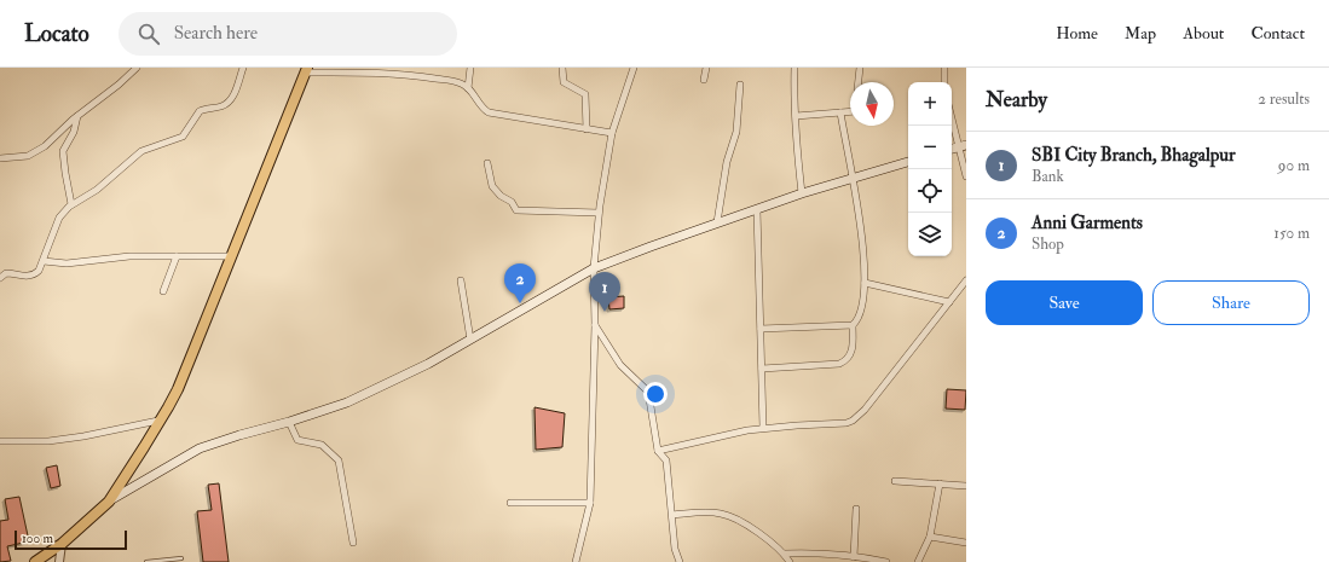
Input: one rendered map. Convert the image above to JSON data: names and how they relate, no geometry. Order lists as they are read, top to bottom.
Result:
{
  "scale_bar": "100 m",
  "north": "bottom",
  "page": {
    "header": "Locato",
    "search": "Search here",
    "nav": [
      "Home",
      "Map",
      "About",
      "Contact"
    ],
    "heading": ["Nearby", "2 results"],
    "map_buttons": ["+", "−"],
    "list": [
      {
        "mark": "1",
        "name": "SBI City Branch, Bhagalpur",
        "note": "Bank",
        "value": "90 m"
      },
      {
        "mark": "2",
        "name": "Anni Garments",
        "note": "Shop",
        "value": "150 m"
      }
    ],
    "pins": ["2", "1"],
    "buttons": ["Save", "Share"],
    "scale": "100 m"
  }
}
